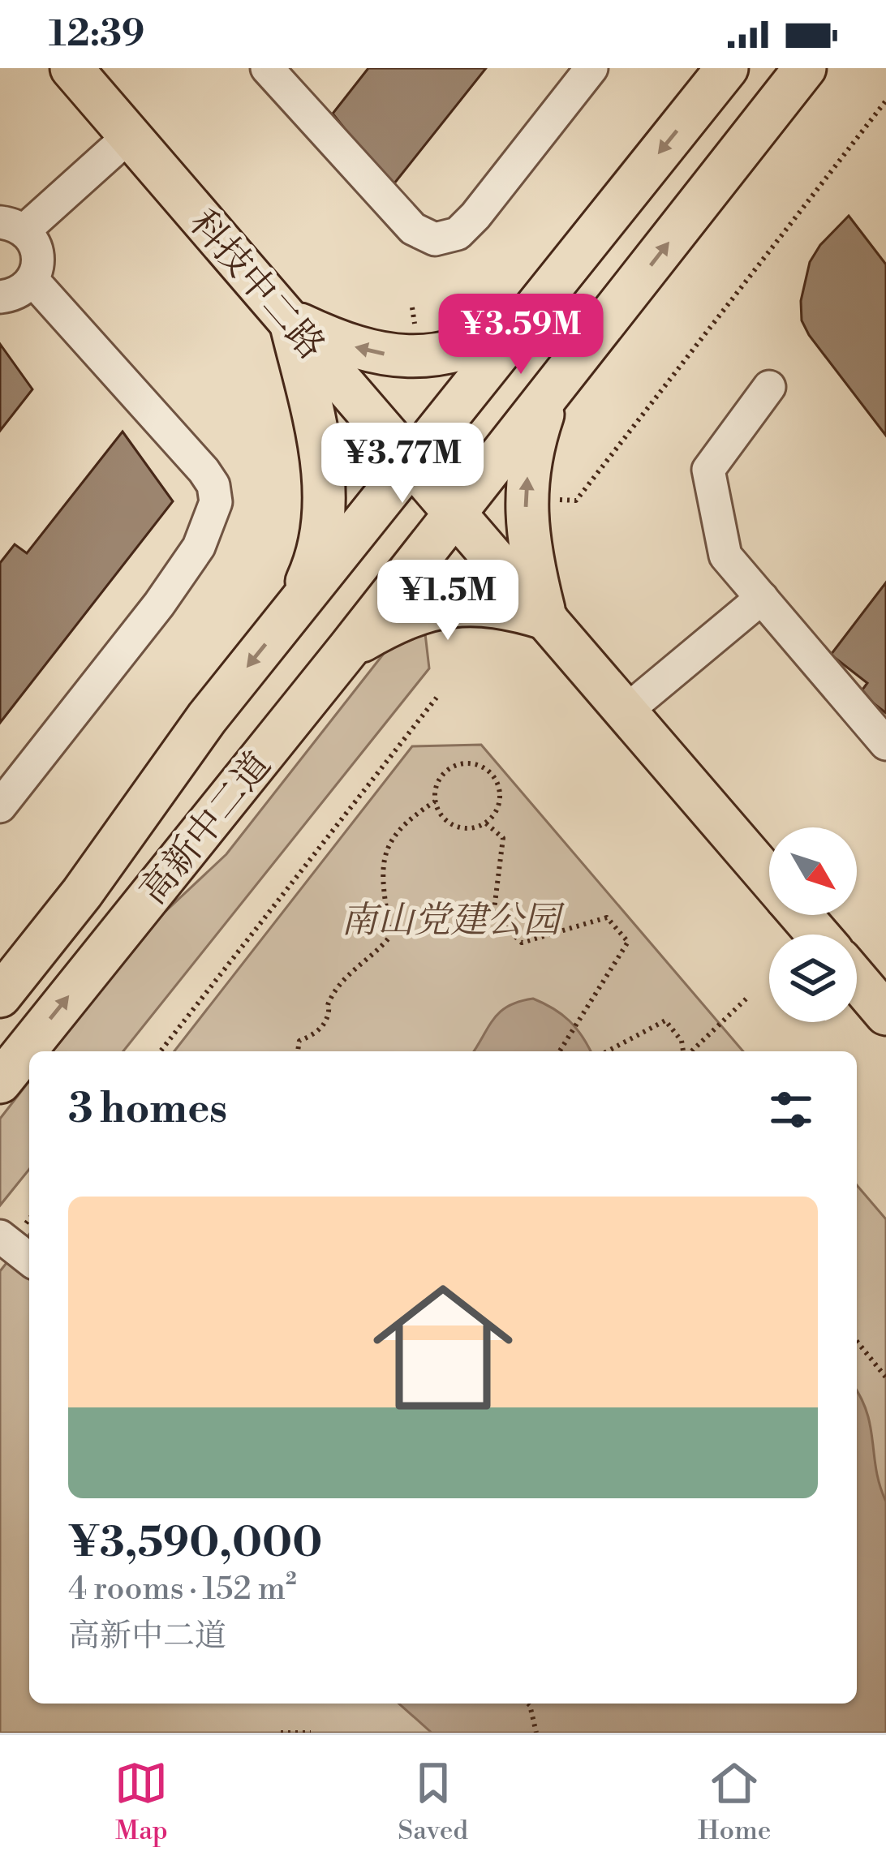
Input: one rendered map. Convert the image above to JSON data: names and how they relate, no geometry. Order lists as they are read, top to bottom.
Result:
{
  "streets": {
    "main road": ["科技中二路", "高新中二道"]
  },
  "crossings": [
    ["科技中二路", "高新中二道"]
  ],
  "parks": ["南山党建公园"],
  "north": "bottom right",
  "page": {
    "status": "12:39",
    "price": ["¥3.59M", "¥3.77M", "¥1.5M"],
    "heading": "3 homes",
    "list": [
      {
        "name": "¥3,590,000",
        "note": "4 rooms · 152 m² · 高新中二道"
      }
    ],
    "tabs": ["Map", "Saved", "Home"]
  }
}
